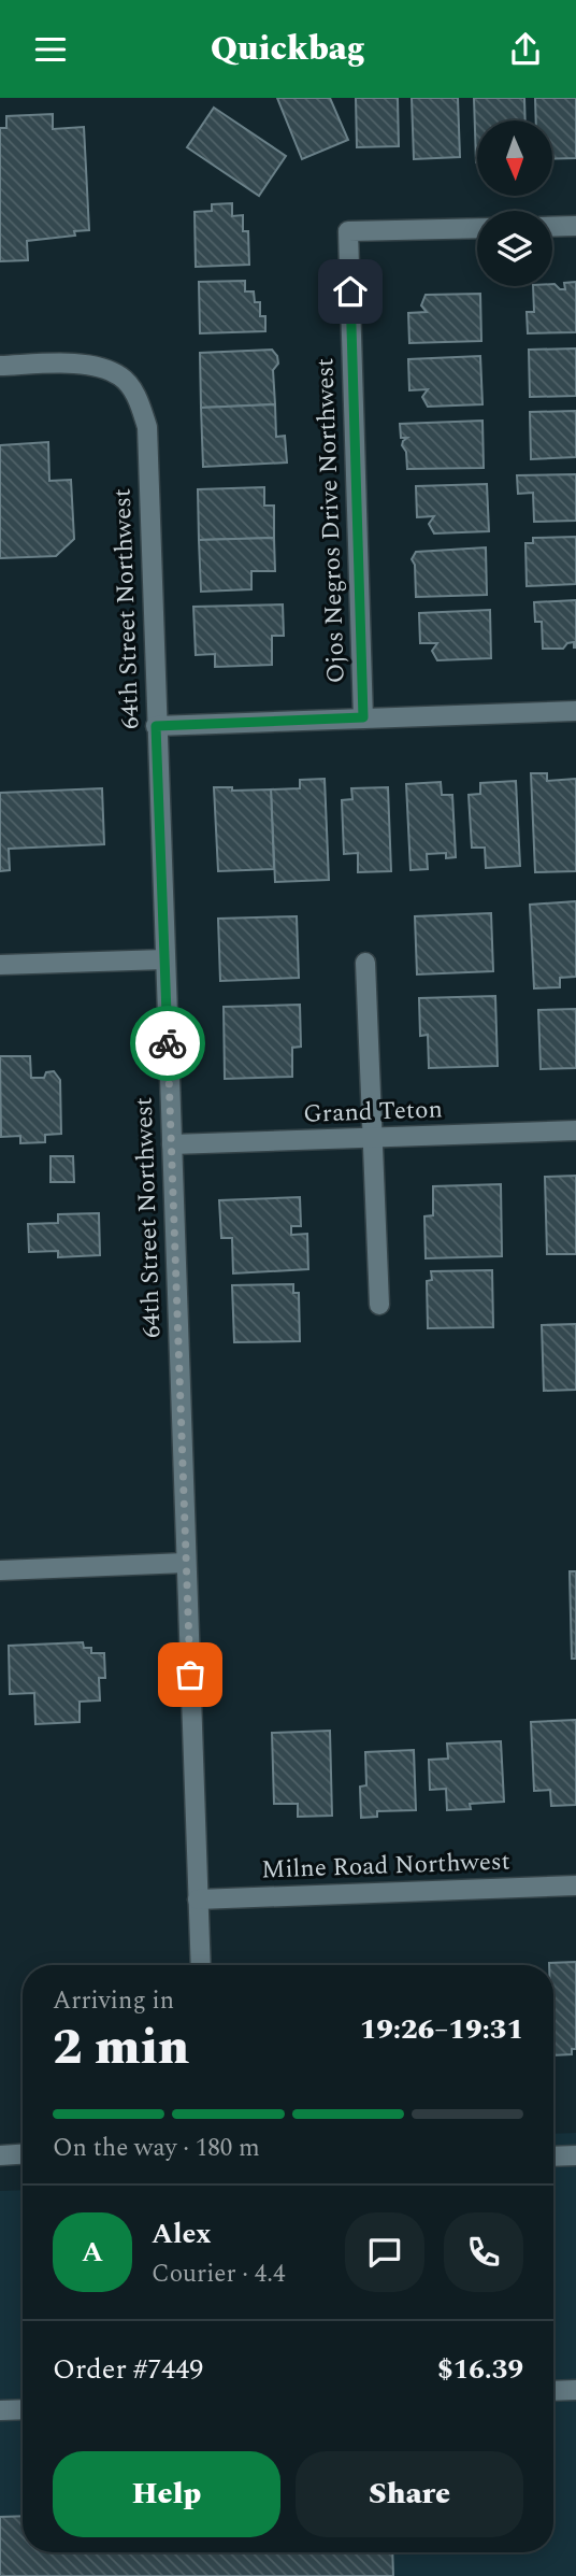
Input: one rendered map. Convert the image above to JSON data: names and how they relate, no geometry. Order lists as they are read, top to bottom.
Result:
{
  "streets": {
    "street": [
      "Ojos Negros Drive Northwest",
      "64th Street Northwest",
      "Grand Teton",
      "Milne Road Northwest"
    ]
  },
  "crossings": [
    ["64th Street Northwest", "Grand Teton"],
    ["64th Street Northwest", "Milne Road Northwest"]
  ],
  "north": "bottom",
  "page": {
    "header": "Quickbag",
    "heading": ["2 min", "Arriving in", "19:26–19:31"],
    "panel": [
      "Alex",
      "Courier · 4.4",
      "Order #7449",
      "$16.39"
    ],
    "bar": "On the way · 180 m",
    "round": "A",
    "buttons": ["Help", "Share"]
  }
}
